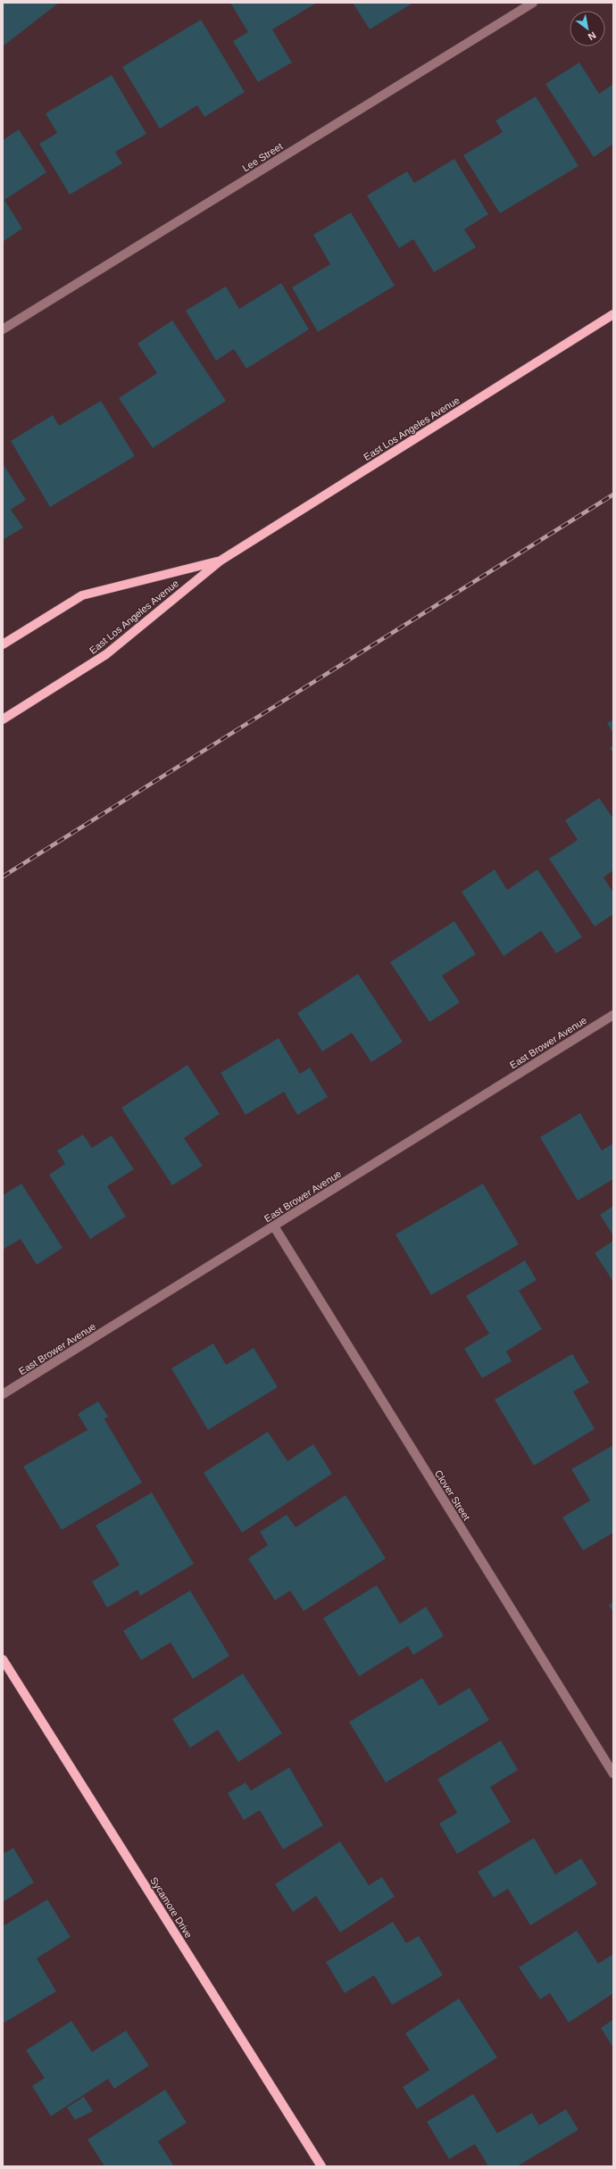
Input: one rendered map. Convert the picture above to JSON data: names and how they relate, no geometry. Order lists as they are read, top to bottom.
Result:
{
  "streets": {
    "main road": ["East Los Angeles Avenue", "Sycamore Drive"],
    "street": ["Lee Street", "East Brower Avenue", "Clover Street"]
  },
  "crossings": [
    ["East Brower Avenue", "Clover Street"]
  ],
  "north": "bottom right"
}
